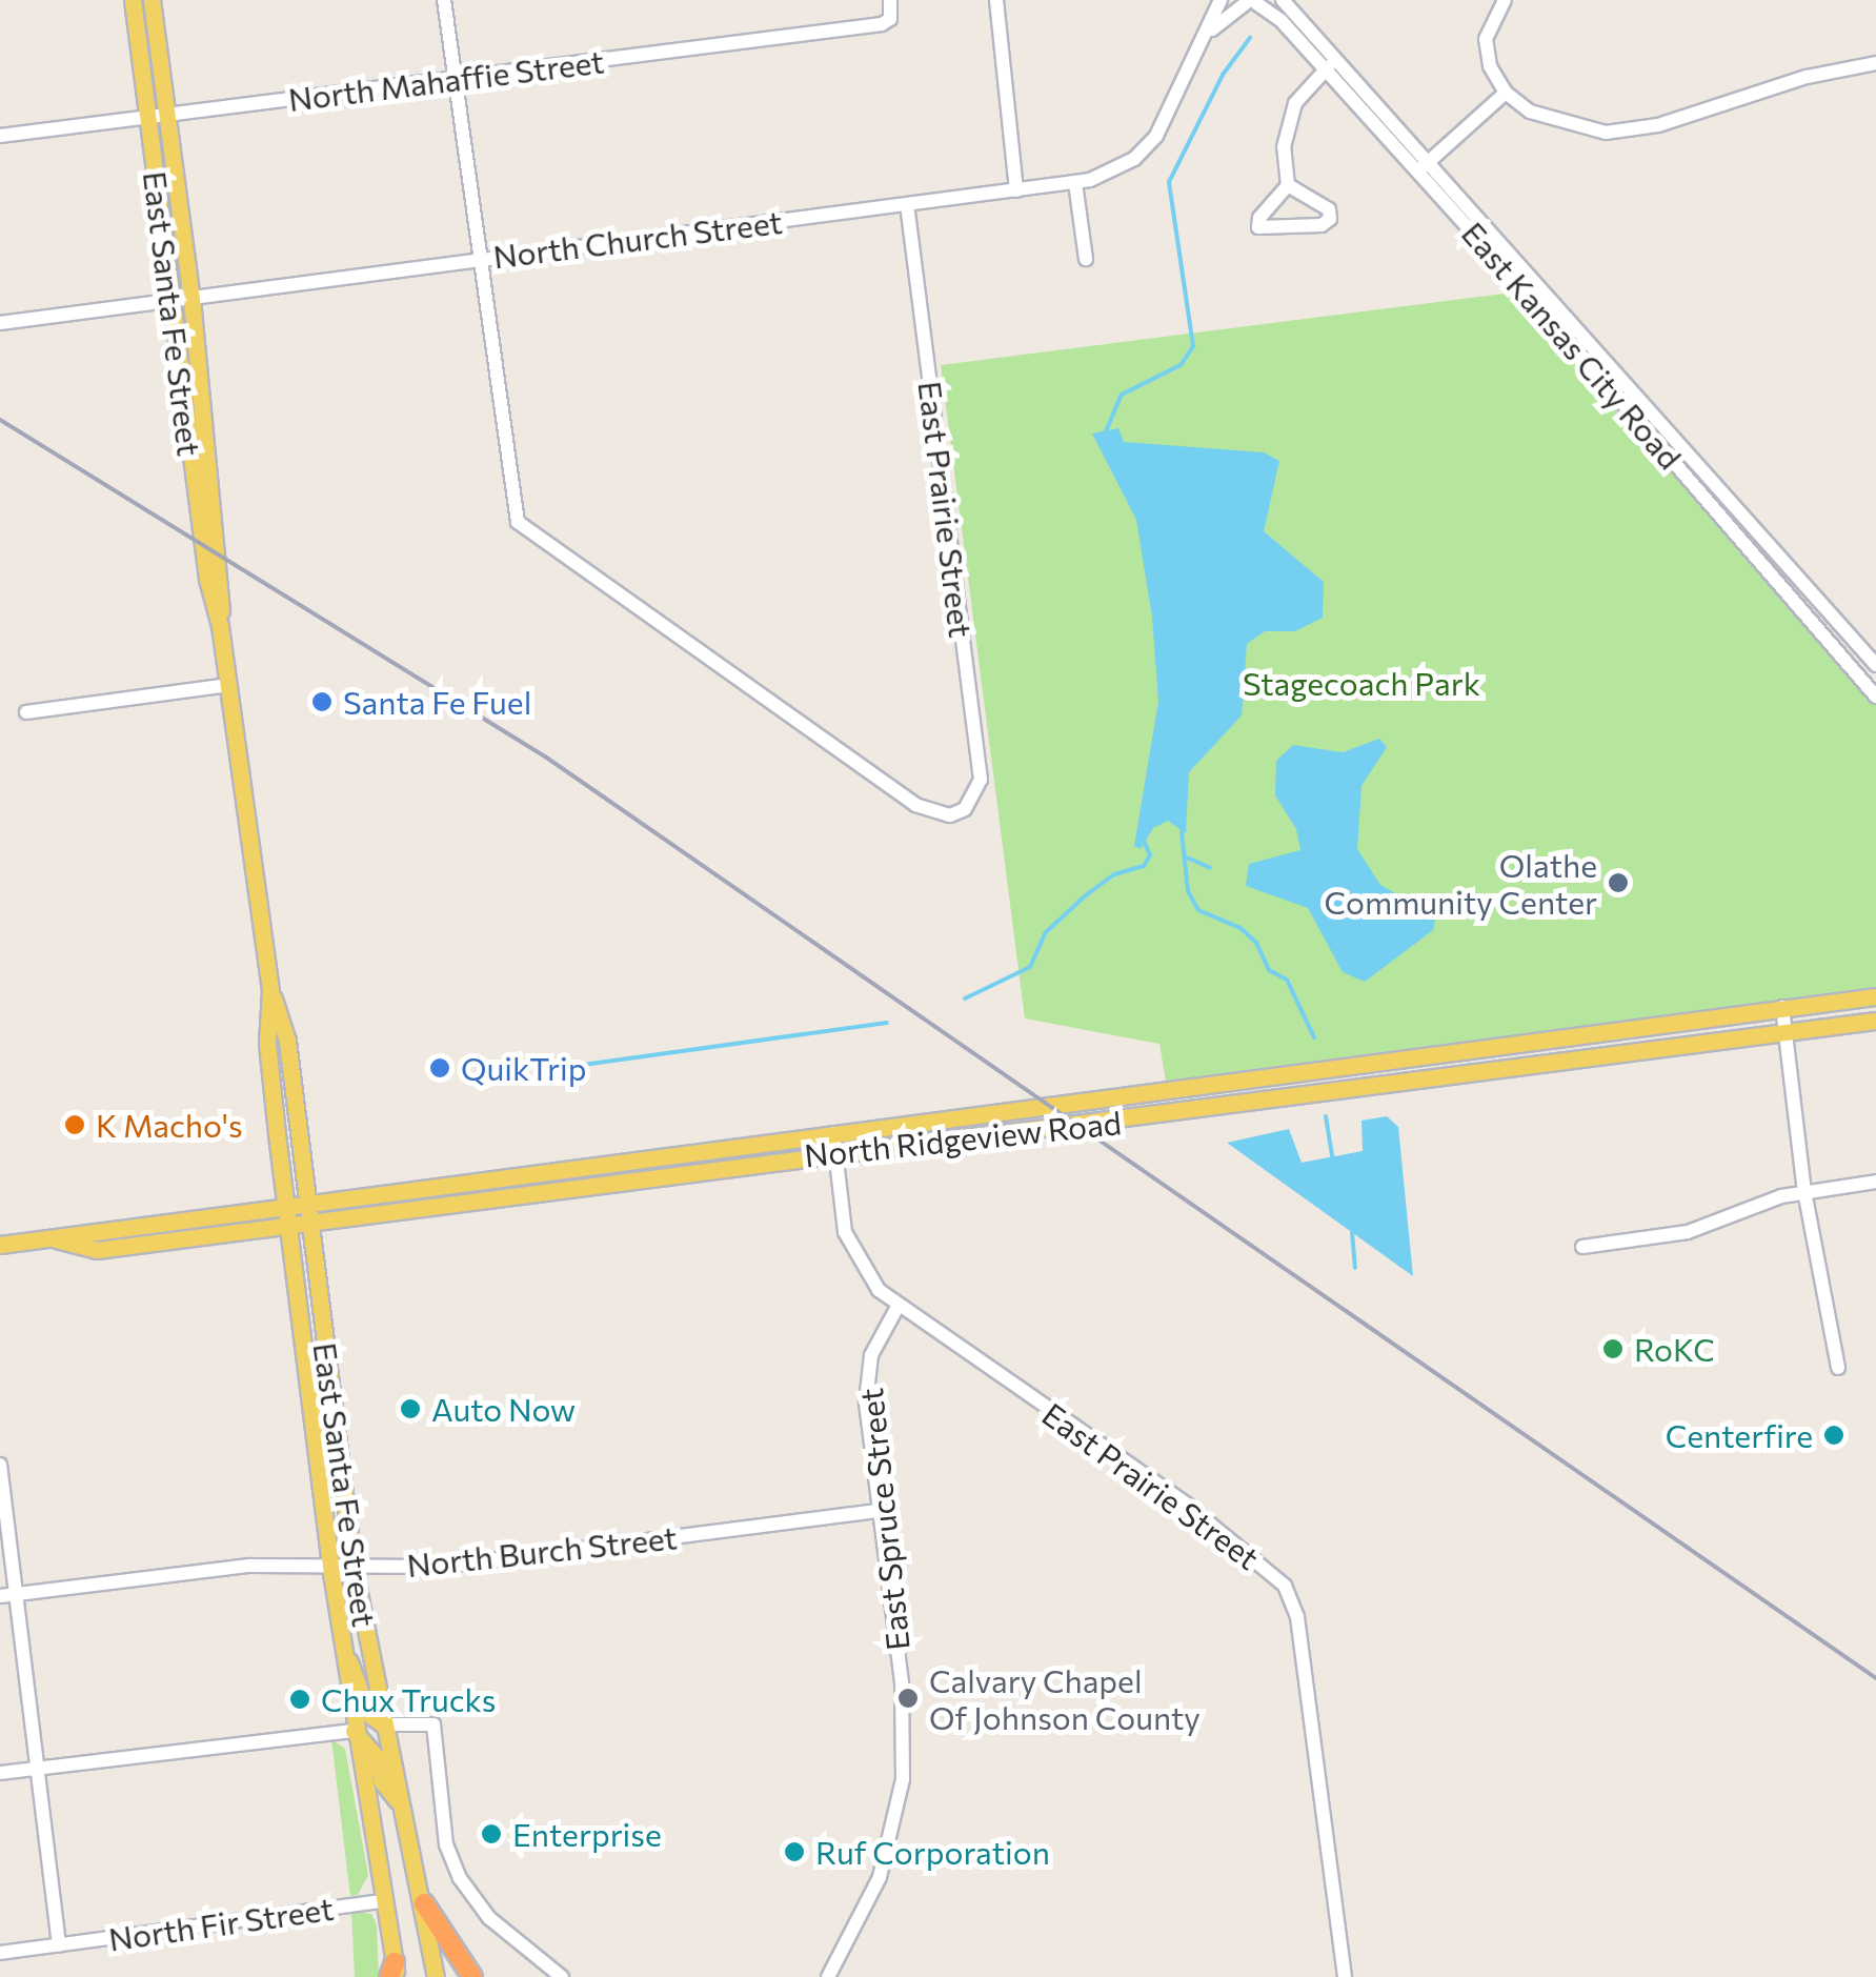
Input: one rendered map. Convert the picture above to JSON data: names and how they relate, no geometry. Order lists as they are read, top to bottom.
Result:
{
  "streets": {
    "main road": ["East Santa Fe Street", "North Ridgeview Road"],
    "street": [
      "North Mahaffie Street",
      "North Church Street",
      "East Kansas City Road",
      "East Prairie Street",
      "East Spruce Street",
      "North Burch Street",
      "North Fir Street"
    ]
  },
  "crossings": [
    ["North Mahaffie Street", "East Santa Fe Street"],
    ["North Church Street", "East Santa Fe Street"],
    ["North Church Street", "East Kansas City Road"],
    ["North Church Street", "East Prairie Street"],
    ["East Santa Fe Street", "North Ridgeview Road"],
    ["East Santa Fe Street", "North Burch Street"],
    ["East Santa Fe Street", "North Fir Street"],
    ["East Prairie Street", "East Spruce Street"],
    ["East Spruce Street", "North Burch Street"]
  ],
  "parks": ["Stagecoach Park"],
  "places": [
    "Santa Fe Fuel",
    "Olathe Community Center",
    "QuikTrip",
    "K Macho's",
    "RoKC",
    "Auto Now",
    "Centerfire",
    "Calvary Chapel Of Johnson County",
    "Chux Trucks",
    "Enterprise",
    "Ruf Corporation"
  ]
}
